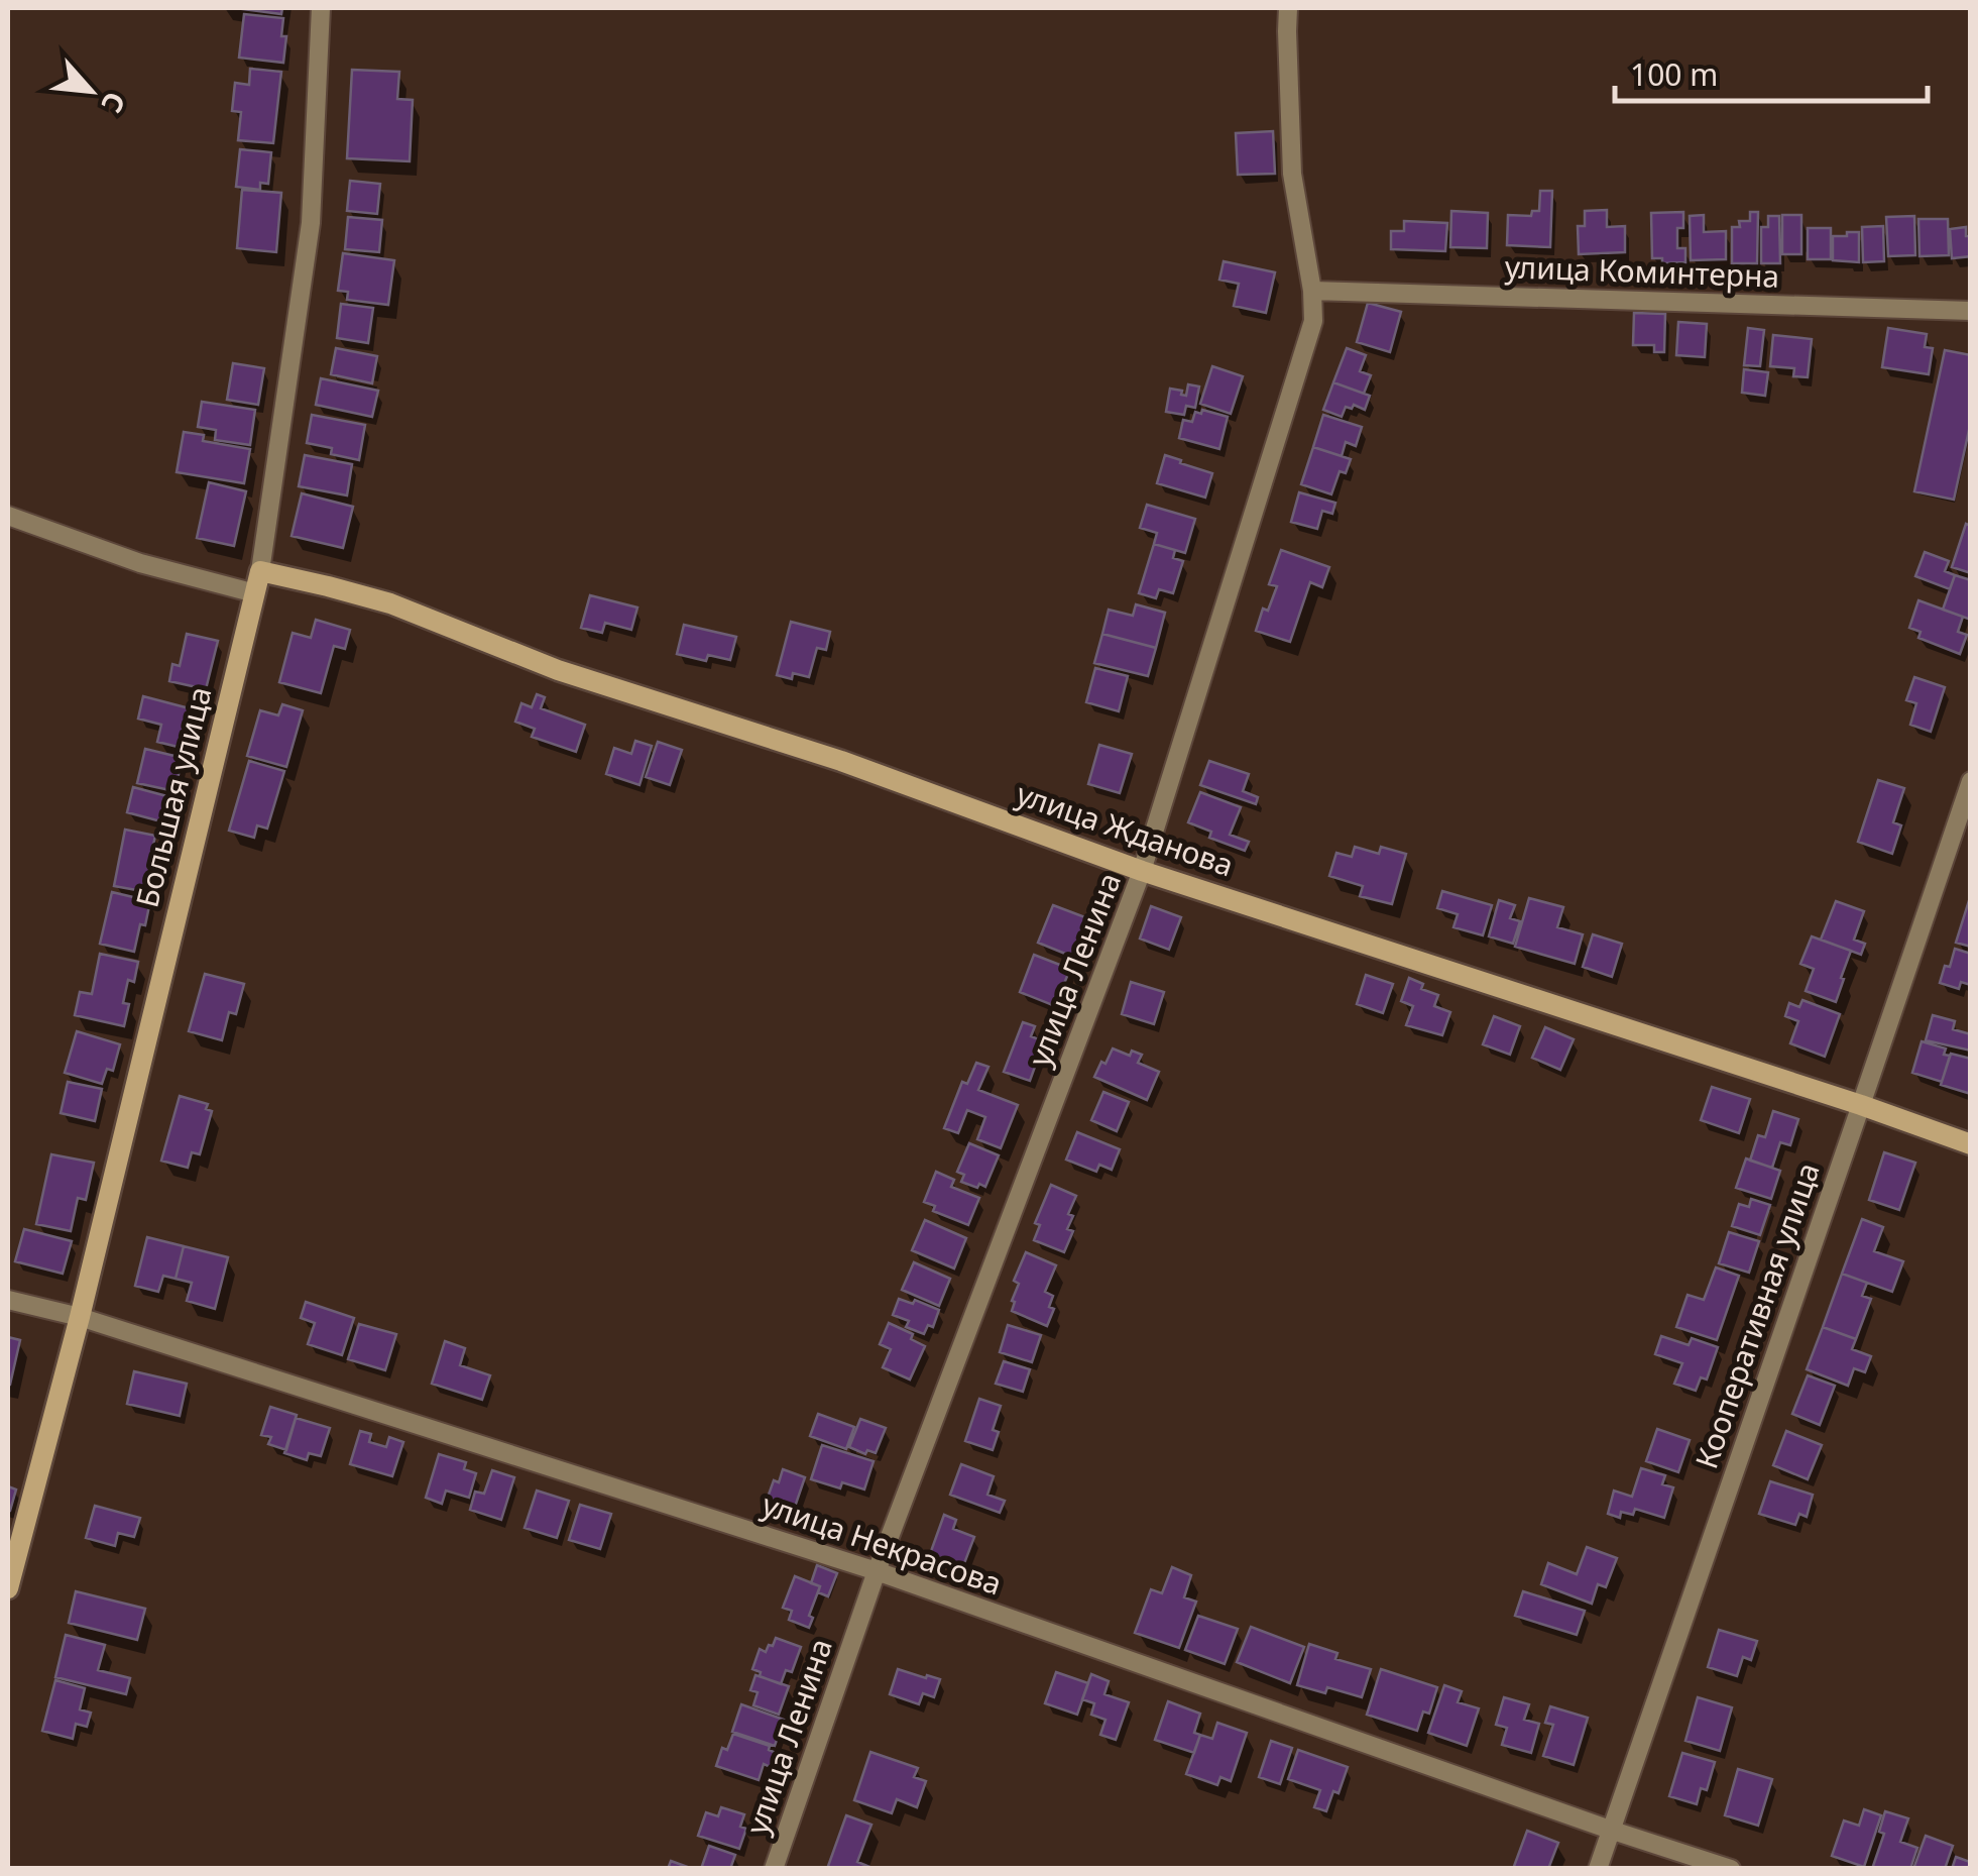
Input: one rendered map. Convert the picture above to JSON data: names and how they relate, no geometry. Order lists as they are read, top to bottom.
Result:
{
  "streets": {
    "street": [
      "улица Коминтерна",
      "Большая улица",
      "улица Жданова",
      "улица Ленина",
      "Кооперативная улица",
      "улица Некрасова"
    ]
  },
  "crossings": [
    ["улица Коминтерна", "улица Ленина"],
    ["Большая улица", "улица Жданова"],
    ["Большая улица", "улица Некрасова"],
    ["улица Жданова", "улица Ленина"],
    ["улица Жданова", "Кооперативная улица"],
    ["улица Ленина", "улица Некрасова"],
    ["Кооперативная улица", "улица Некрасова"]
  ],
  "scale_bar": "100 m",
  "north": "bottom right"
}
